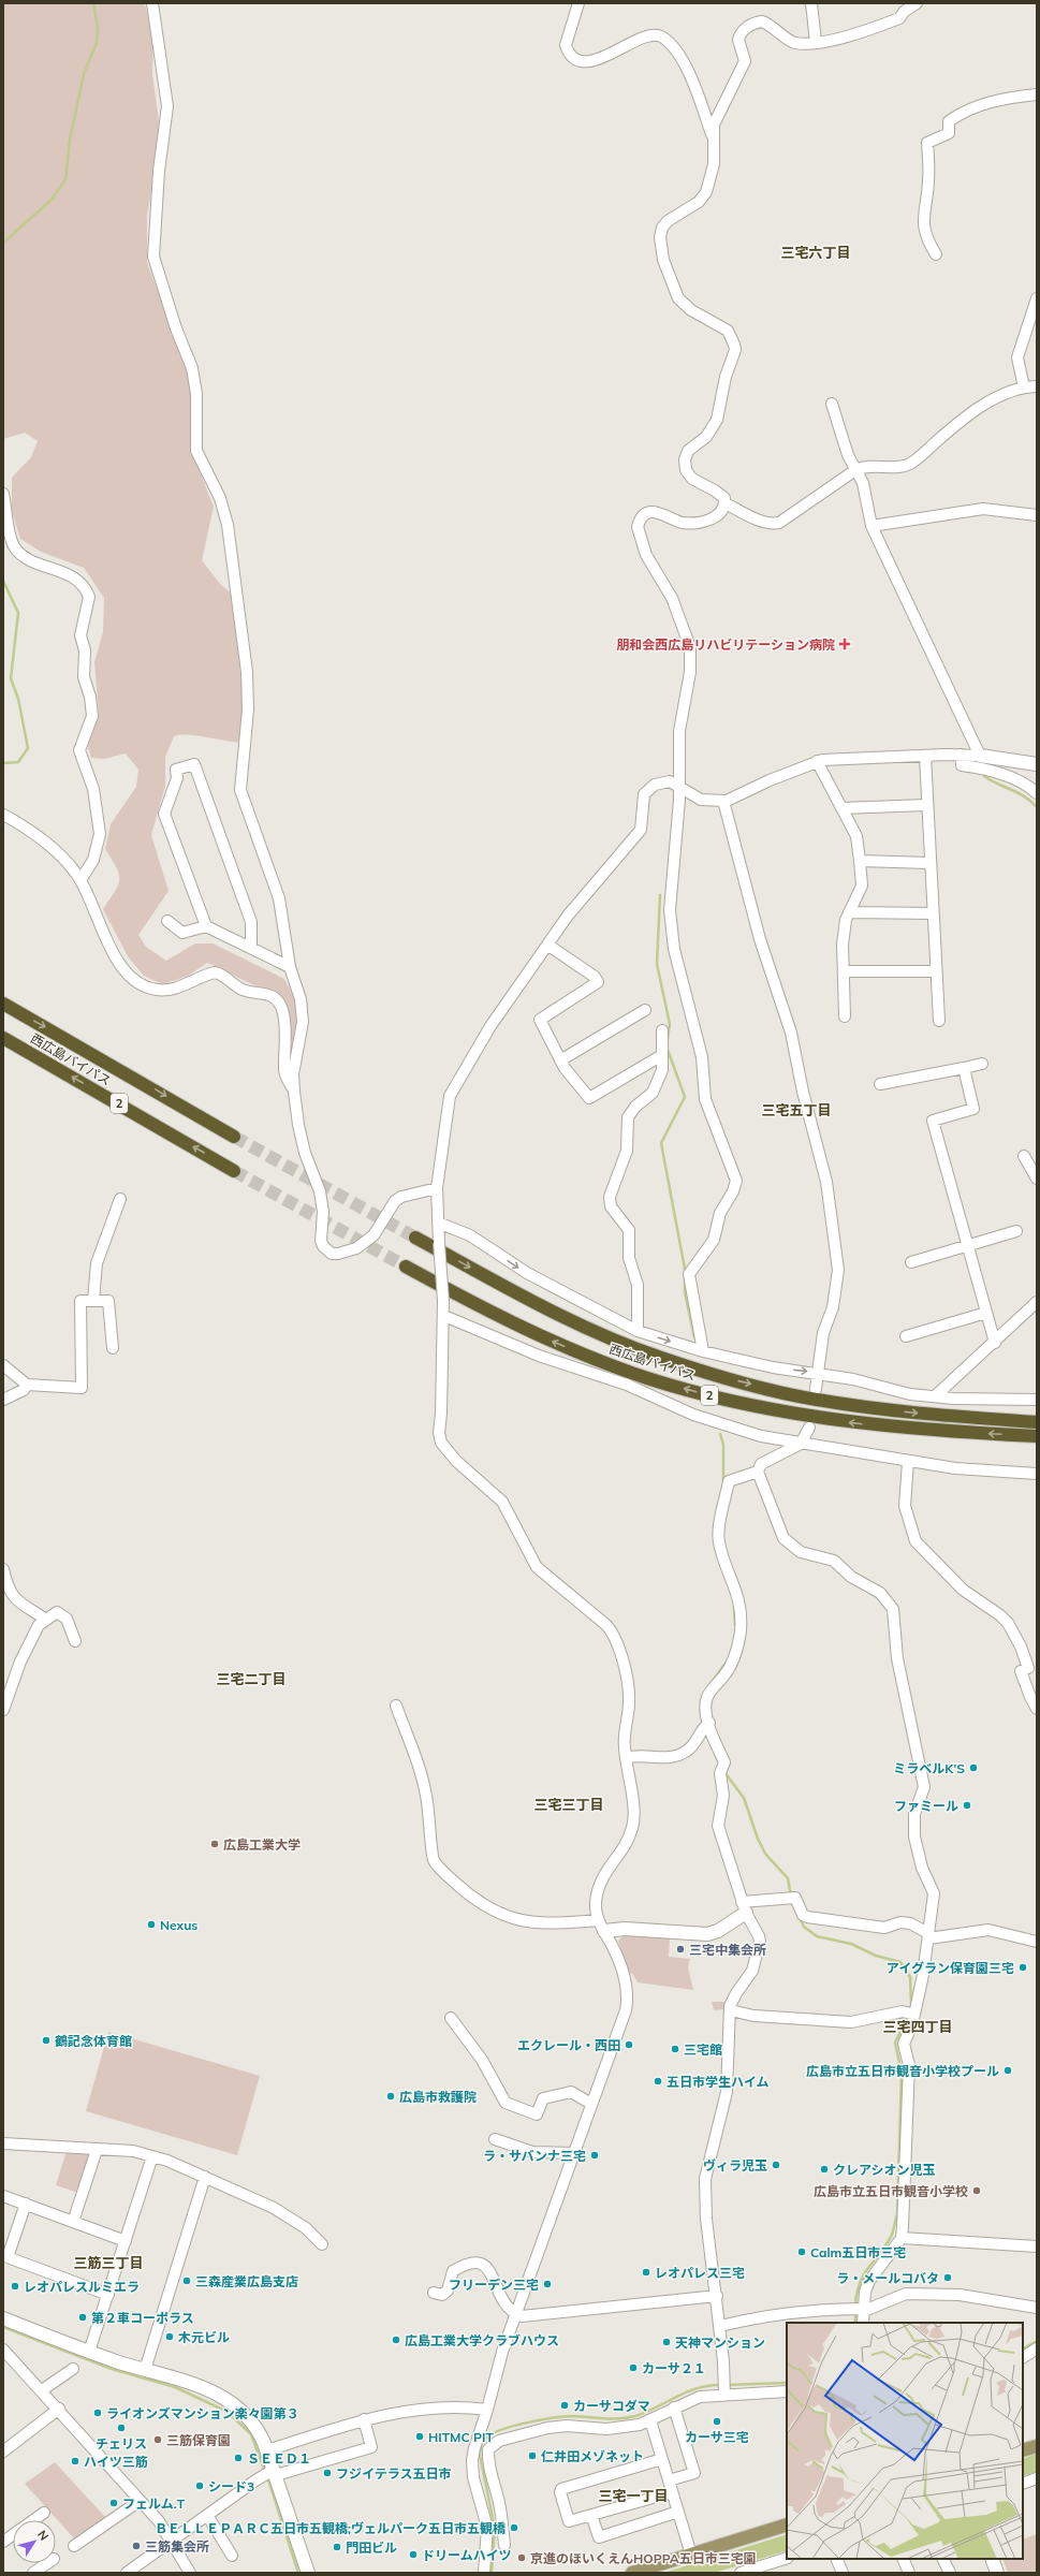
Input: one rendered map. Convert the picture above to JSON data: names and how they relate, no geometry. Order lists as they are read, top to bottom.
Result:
{
  "streets": {
    "highway": ["西広島バイパス", "2"]
  },
  "districts": [
    "三宅六丁目",
    "三宅五丁目",
    "三宅二丁目",
    "三宅三丁目",
    "三宅四丁目",
    "三筋三丁目",
    "三宅一丁目"
  ],
  "places": {
    "health": ["朋和会西広島リハビリテーション病院"],
    "other": [
      "ミラベルK’S",
      "ファミール",
      "広島工業大学",
      "Nexus",
      "三宅中集会所",
      "アイグラン保育園三宅",
      "鶴記念体育館",
      "エクレール・西田",
      "三宅館",
      "広島市立五日市観音小学校プール",
      "五日市学生ハイム",
      "広島市救護院",
      "ラ・サバンナ三宅",
      "ヴィラ児玉",
      "クレアシオン児玉",
      "広島市立五日市観音小学校",
      "Calm五日市三宅",
      "レオパレス三宅",
      "ラ・メールコバタ",
      "三森産業広島支店",
      "フリーデン三宅",
      "レオパレスルミエラ",
      "第２車コーポラス",
      "木元ビル",
      "広島工業大学クラブハウス",
      "天神マンション",
      "カーサ２１",
      "カーサコダマ",
      "ライオンズマンション楽々園第３",
      "カーサ三宅",
      "チェリス",
      "HITMC PIT",
      "三筋保育園",
      "仁井田メゾネット",
      "ＳＥＥＤ１",
      "ハイツ三筋",
      "フジイテラス五日市",
      "シード3",
      "フェルム.T",
      "ＢＥＬＬＥＰＡＲＣ五日市五観橋;ヴェルパーク五日市五観橋",
      "三筋集会所",
      "門田ビル",
      "ドリームハイツ",
      "京進のほいくえんHOPPA五日市三宅園"
    ]
  },
  "north": "top right"
}
